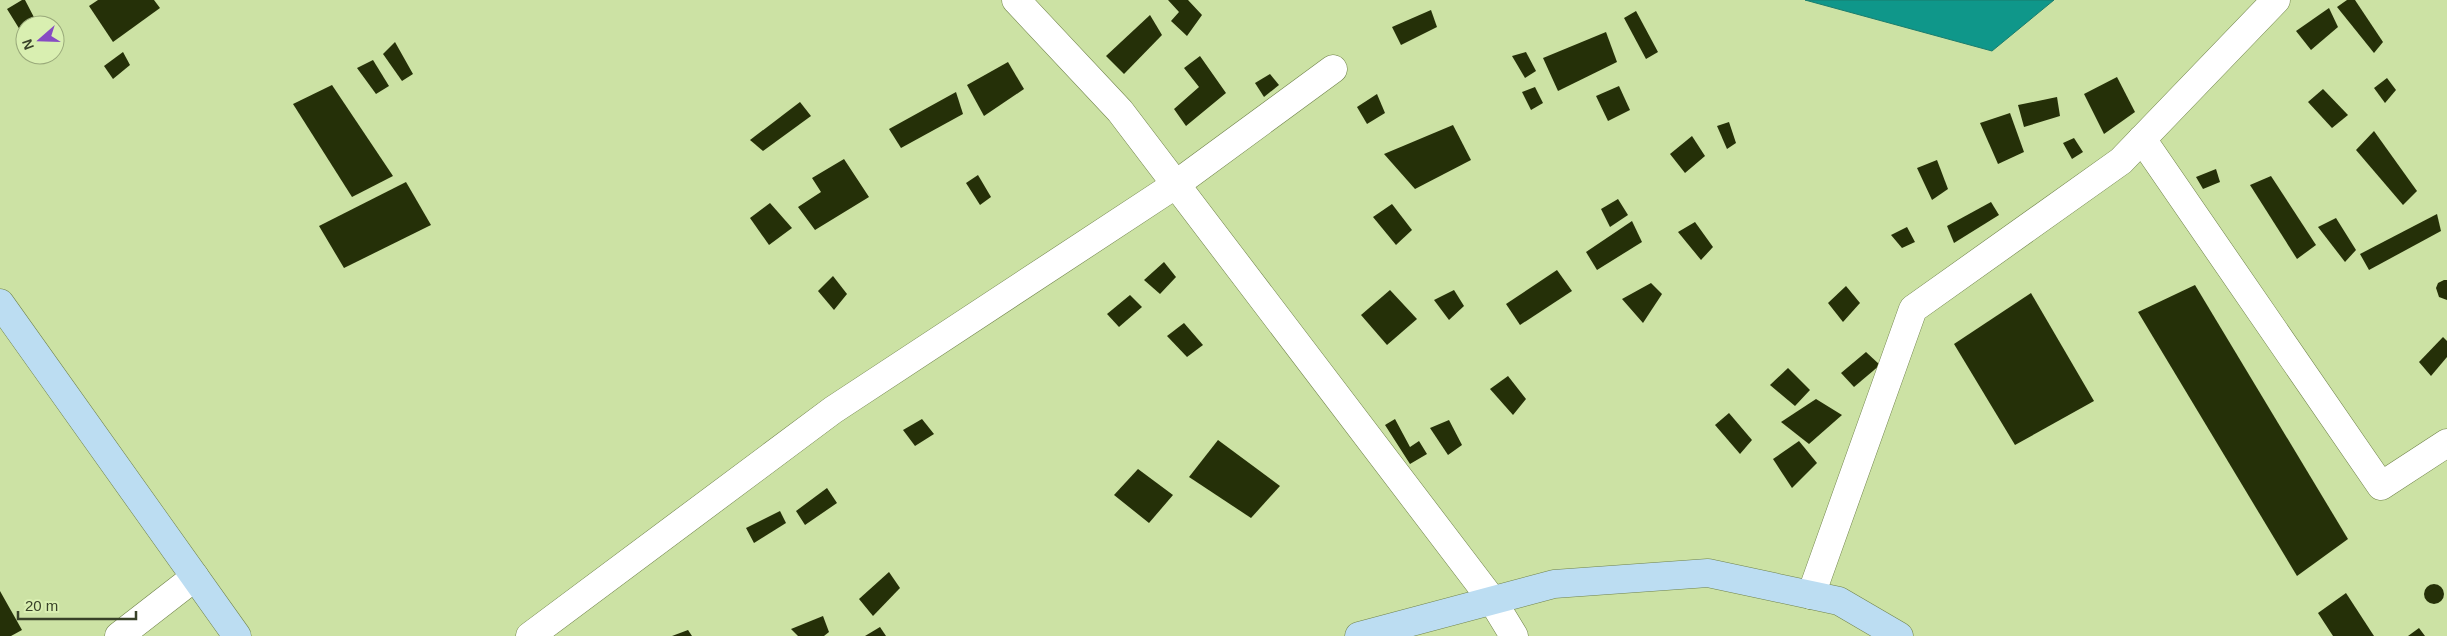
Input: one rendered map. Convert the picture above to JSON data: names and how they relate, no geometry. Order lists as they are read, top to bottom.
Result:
{
  "scale_bar": "20 m",
  "north": "left"
}
